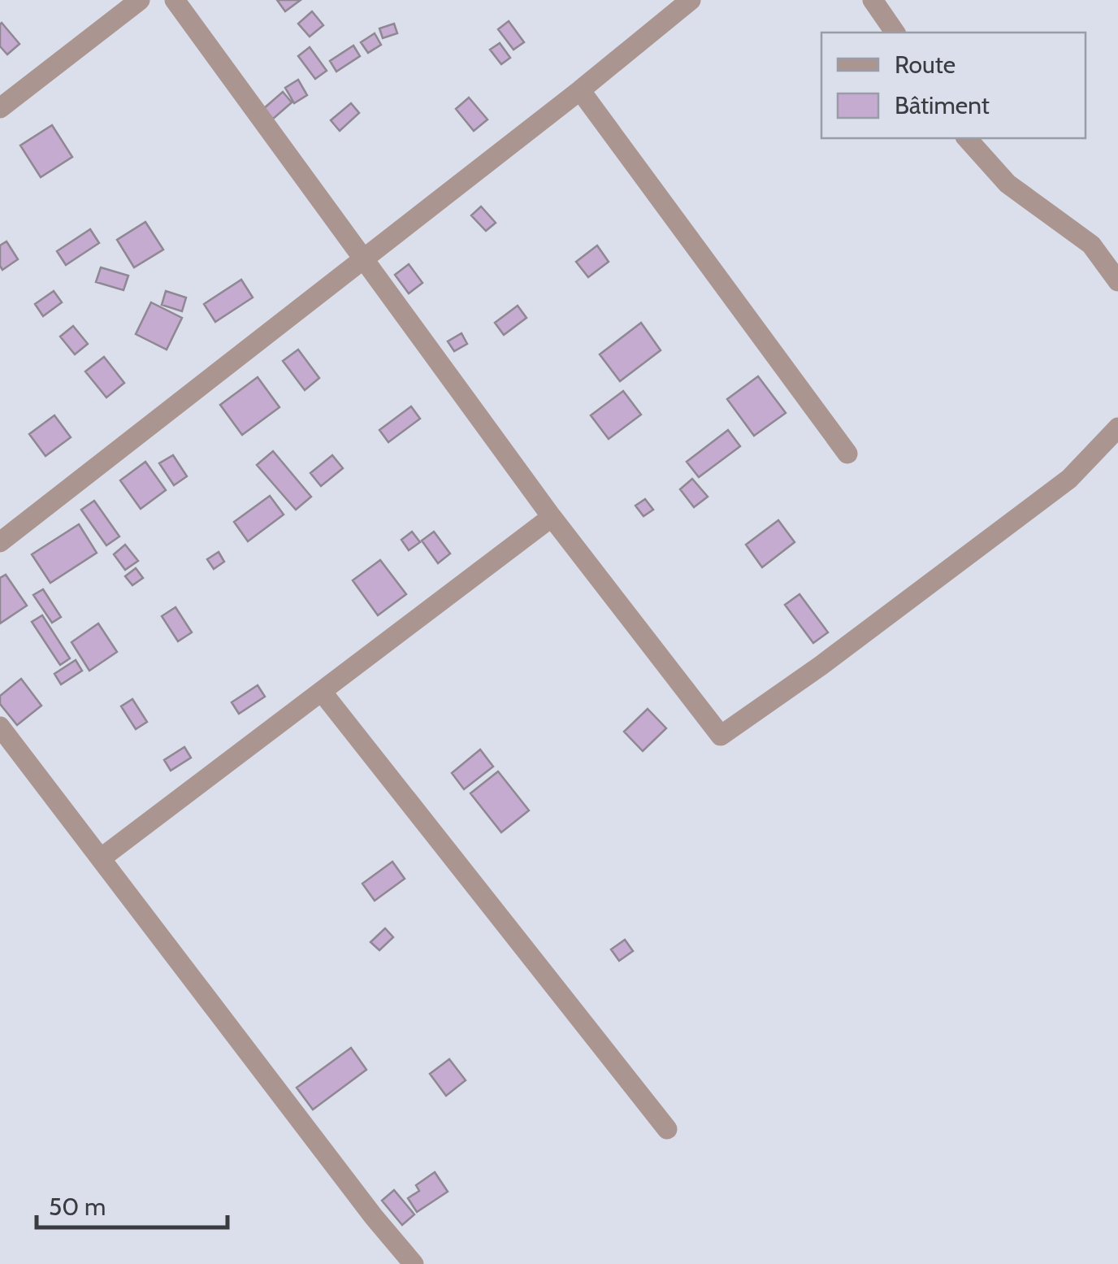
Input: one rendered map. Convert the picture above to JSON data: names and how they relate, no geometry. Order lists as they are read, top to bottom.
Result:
{
  "legend": ["Route", "Bâtiment"],
  "scale_bar": "50 m"
}
